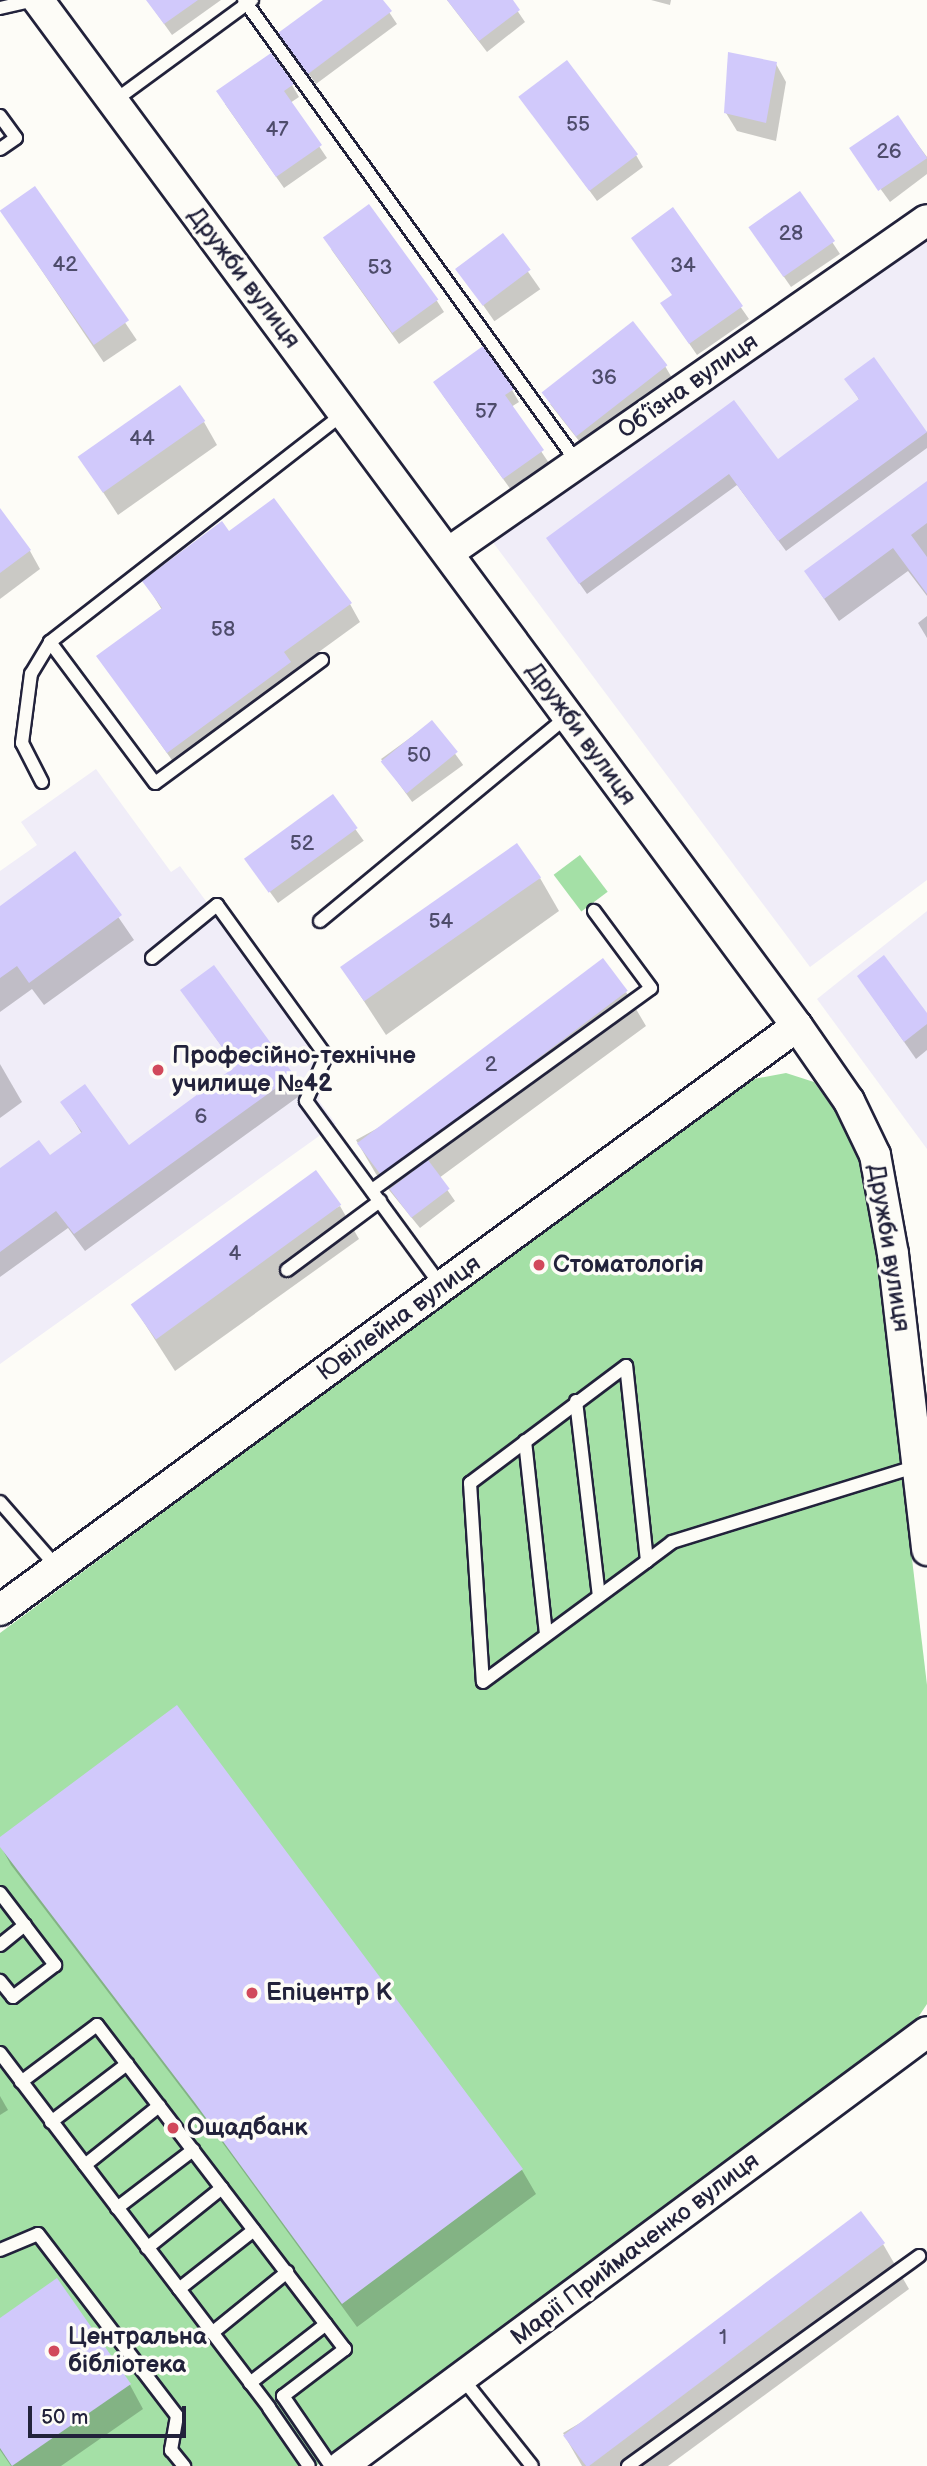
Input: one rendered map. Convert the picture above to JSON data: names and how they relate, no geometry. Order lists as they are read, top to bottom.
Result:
{
  "streets": {
    "street": [
      "Дружби вулиця",
      "Об’їзна вулиця",
      "Ювілейна вулиця",
      "Марії Приймаченко вулиця"
    ]
  },
  "crossings": [
    ["Дружби вулиця", "Об’їзна вулиця"],
    ["Дружби вулиця", "Ювілейна вулиця"]
  ],
  "places": [
    "Професійно-технічне училище №42",
    "Стоматологія",
    "Епіцентр К",
    "Ощадбанк",
    "Центральна бібліотека"
  ],
  "house_numbers": [
    "55",
    "47",
    "26",
    "28",
    "42",
    "34",
    "53",
    "36",
    "57",
    "44",
    "58",
    "50",
    "52",
    "54",
    "2",
    "6",
    "4",
    "1"
  ],
  "scale_bar": "50 m"
}
